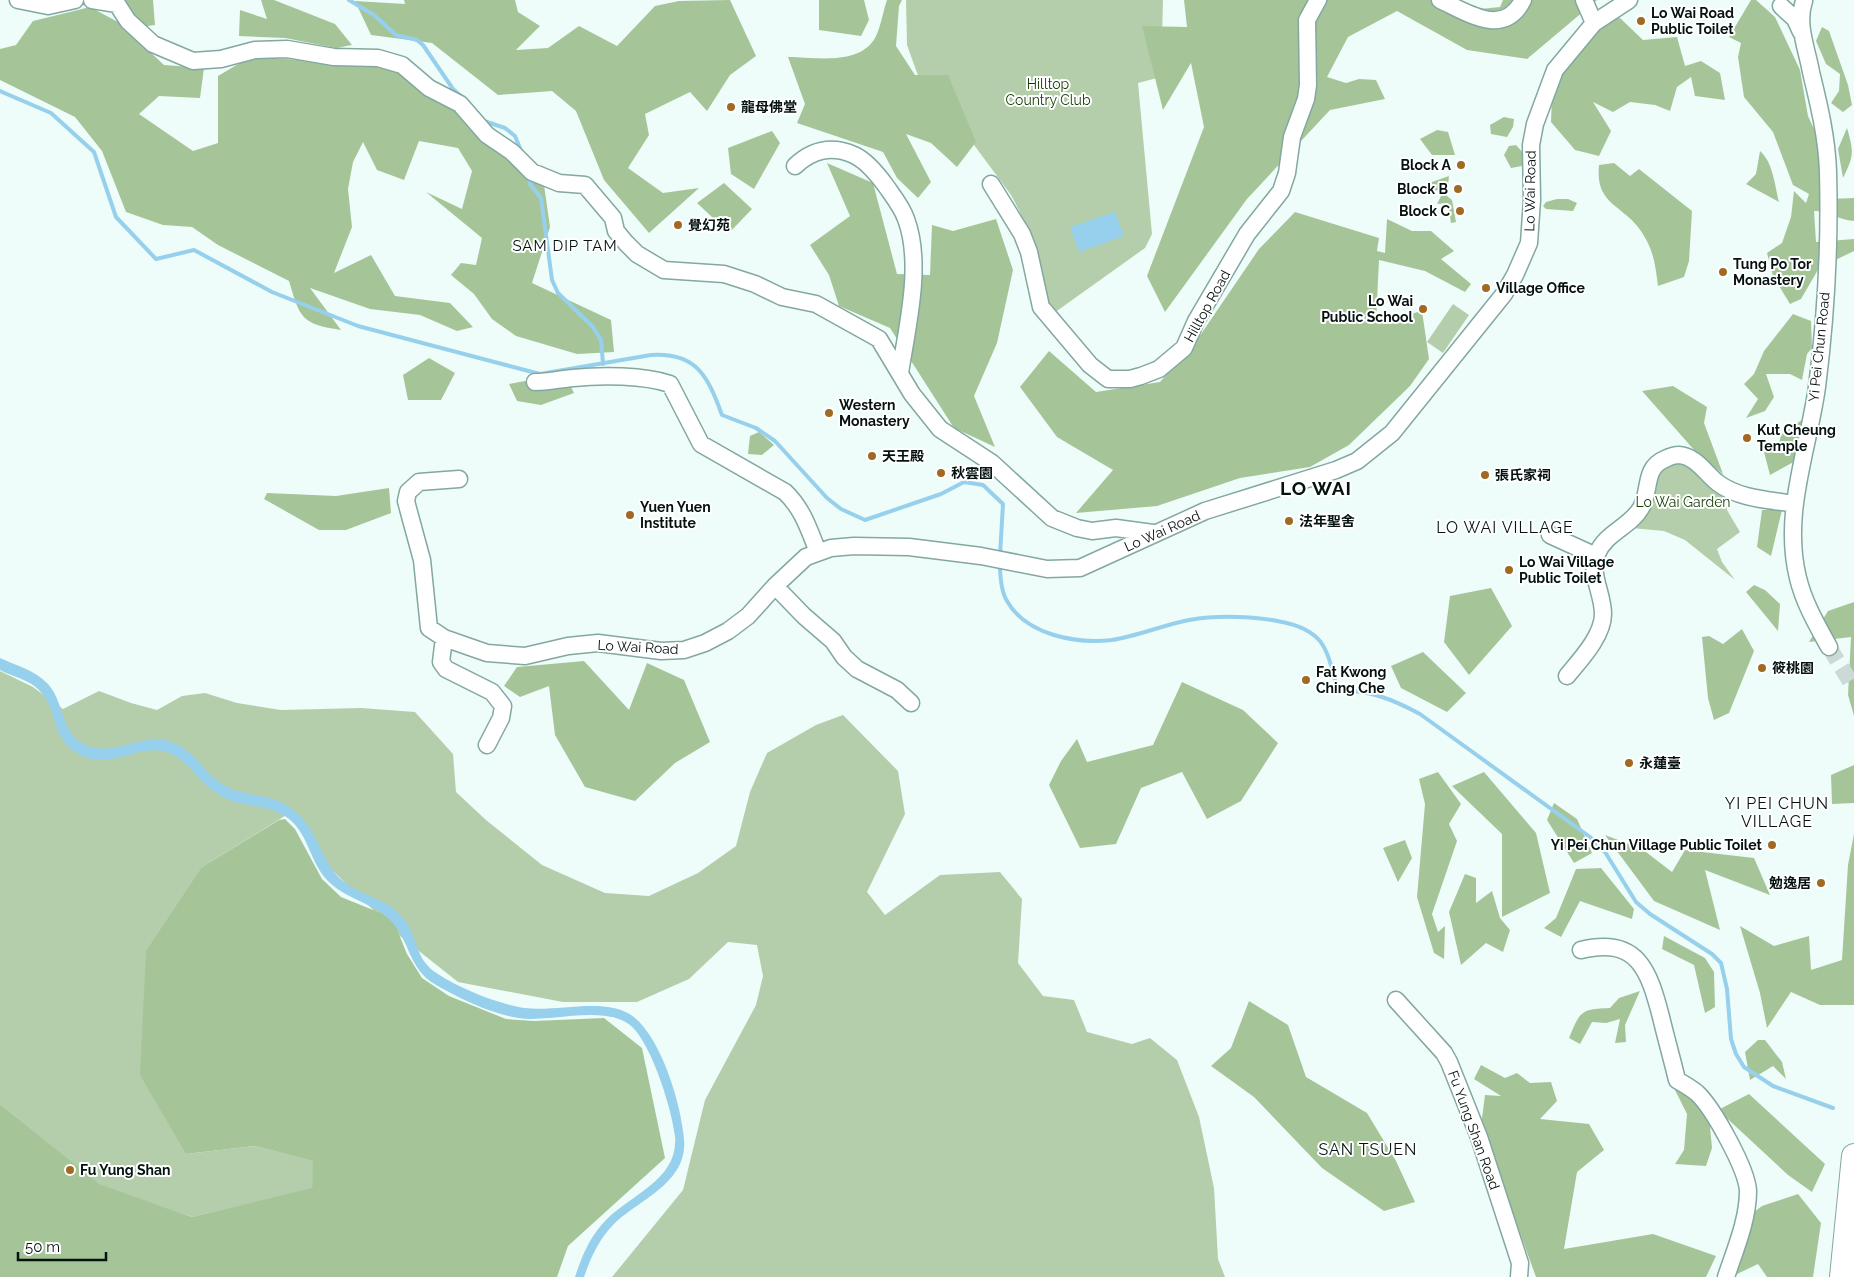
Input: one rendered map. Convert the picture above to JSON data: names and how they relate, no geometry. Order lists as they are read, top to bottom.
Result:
{
  "streets": {
    "street": [
      "Lo Wai Road",
      "Hilltop Road",
      "Yi Pei Chun Road",
      "Fu Yung Shan Road"
    ]
  },
  "districts": [
    "SAM DIP TAM",
    "LO WAI",
    "LO WAI VILLAGE",
    "YI PEI CHUN VILLAGE",
    "SAN TSUEN"
  ],
  "parks": ["Hilltop Country Club", "Lo Wai Garden"],
  "places": [
    "Lo Wai Road Public Toilet",
    "龍母佛堂",
    "Block A",
    "Block B",
    "Block C",
    "覺幻苑",
    "Tung Po Tor Monastery",
    "Village Office",
    "Lo Wai Public School",
    "Western Monastery",
    "Kut Cheung Temple",
    "天王殿",
    "秋雲園",
    "張氏家祠",
    "Yuen Yuen Institute",
    "法年聖舍",
    "Lo Wai Village Public Toilet",
    "筱桃園",
    "Fat Kwong Ching Che",
    "永蓮臺",
    "Yi Pei Chun Village Public Toilet",
    "勉逸居",
    "Fu Yung Shan"
  ],
  "scale_bar": "50 m"
}
